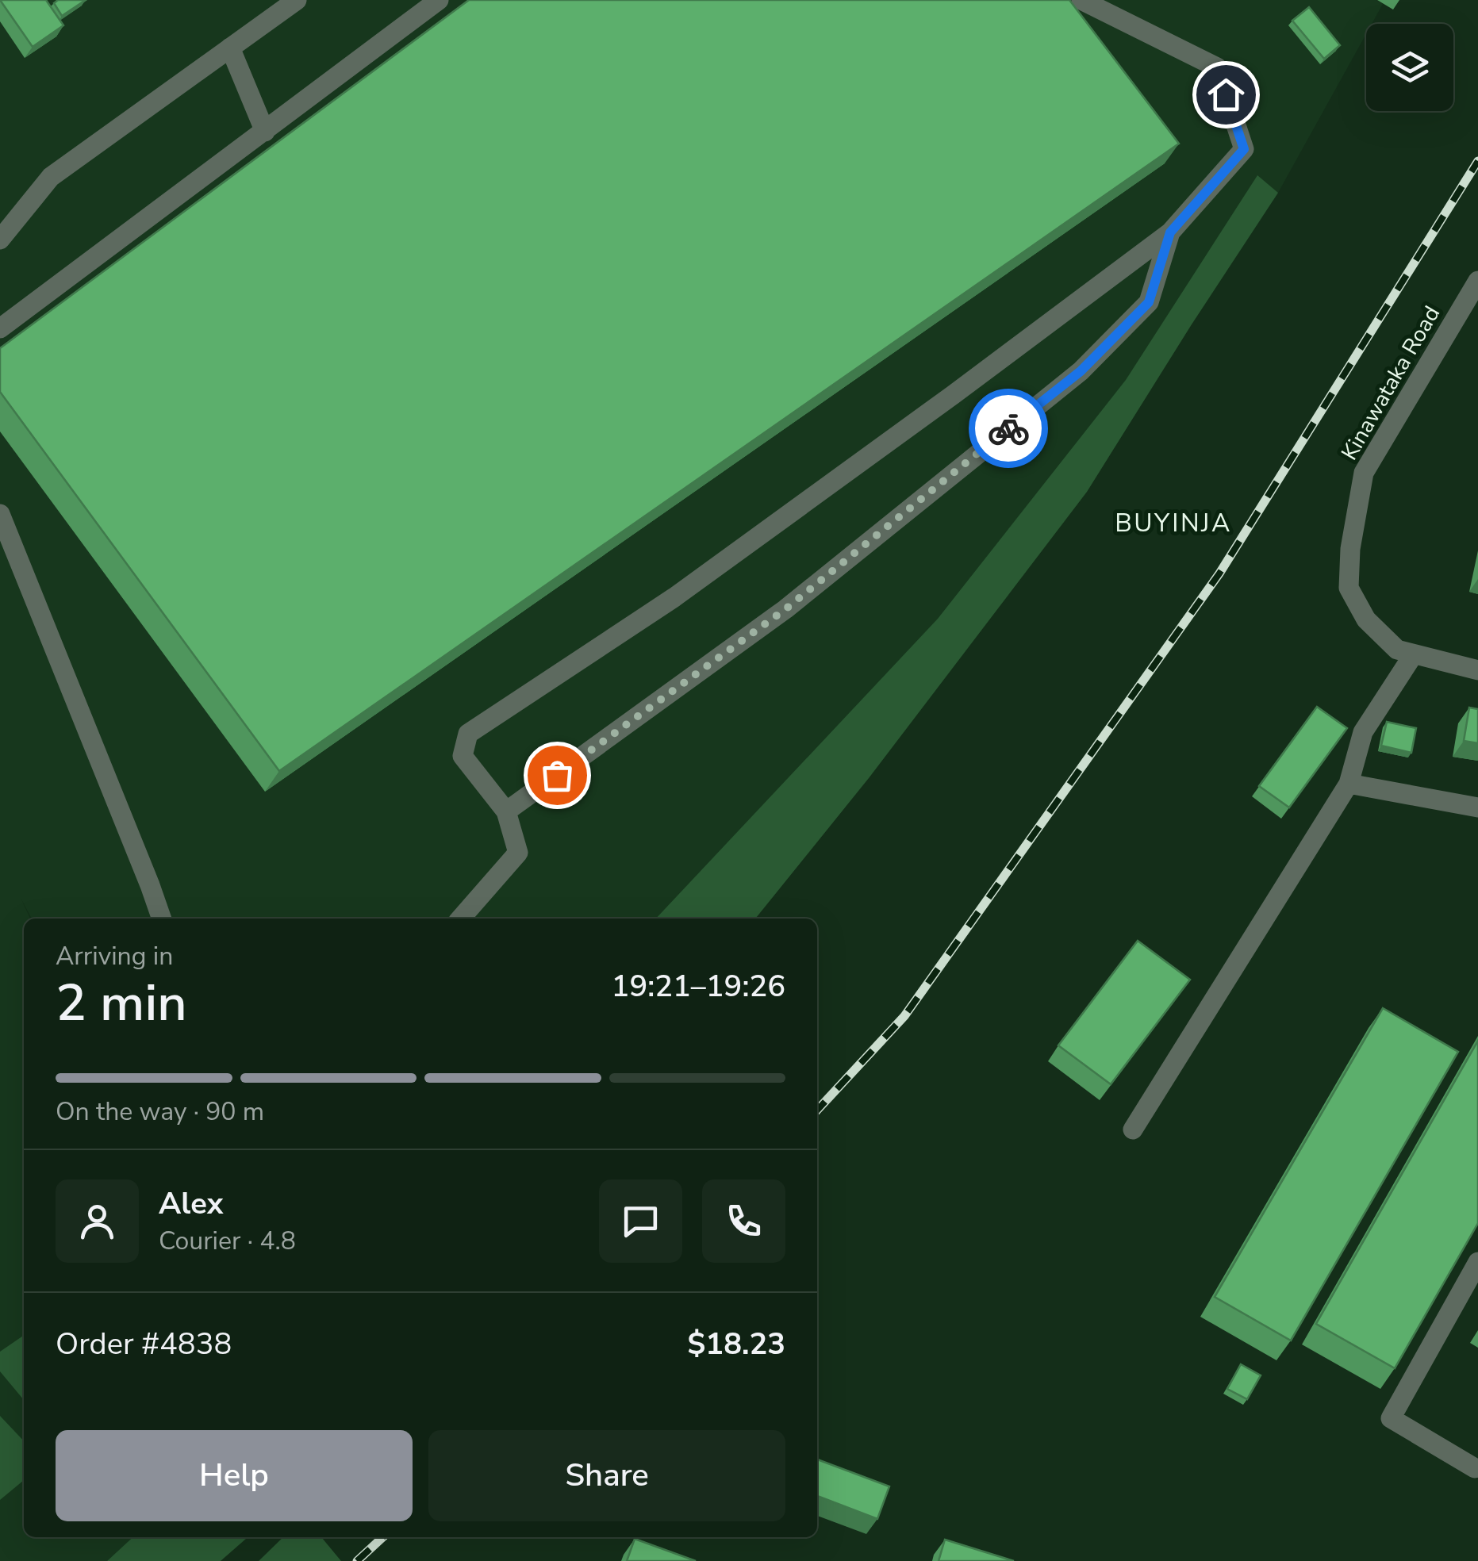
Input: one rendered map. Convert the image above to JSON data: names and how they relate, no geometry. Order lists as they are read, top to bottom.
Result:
{
  "streets": {
    "street": ["Kinawataka Road"]
  },
  "districts": ["BUYINJA"],
  "page": {
    "heading": ["2 min", "Arriving in", "19:21–19:26"],
    "panel": [
      "Alex",
      "Courier · 4.8",
      "Order #4838",
      "$18.23"
    ],
    "bar": "On the way · 90 m",
    "buttons": ["Help", "Share"]
  }
}
